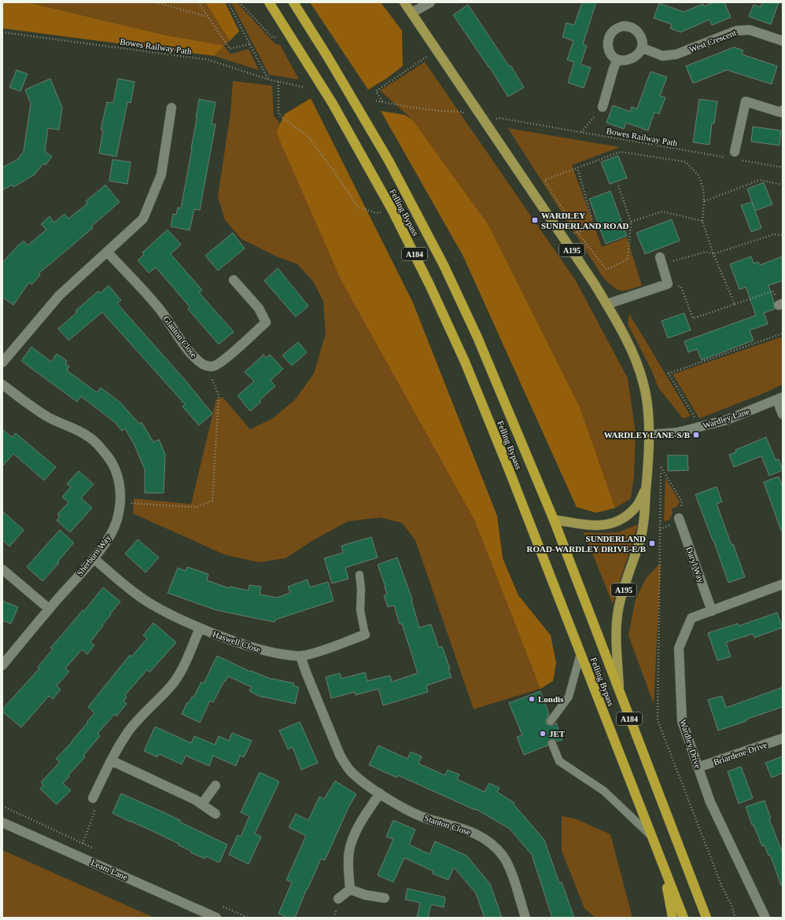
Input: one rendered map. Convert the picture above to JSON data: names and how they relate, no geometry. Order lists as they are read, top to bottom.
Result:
{
  "streets": {
    "highway": ["Felling Bypass", "A184"],
    "main road": ["A195"],
    "street": [
      "West Crescent",
      "Glanton Close",
      "Wardley Lane",
      "Sherburn Way",
      "Daryl Way",
      "Haswell Close",
      "Wardley Drive",
      "Briardene Drive",
      "Stanton Close",
      "Leam Lane"
    ],
    "path": ["Bowes Railway Path"]
  },
  "crossings": [
    ["Felling Bypass", "A195"],
    ["Felling Bypass", "A184"],
    ["A195", "Wardley Lane"],
    ["Sherburn Way", "Haswell Close"],
    ["Daryl Way", "Wardley Drive"],
    ["Haswell Close", "Stanton Close"],
    ["Wardley Drive", "Briardene Drive"]
  ],
  "places": {
    "transit": ["WARDLEY SUNDERLAND ROAD", "WARDLEY LANE-S/B", "SUNDERLAND ROAD-WARDLEY DRIVE-E/B"],
    "other": ["Londis", "JET"]
  }
}
